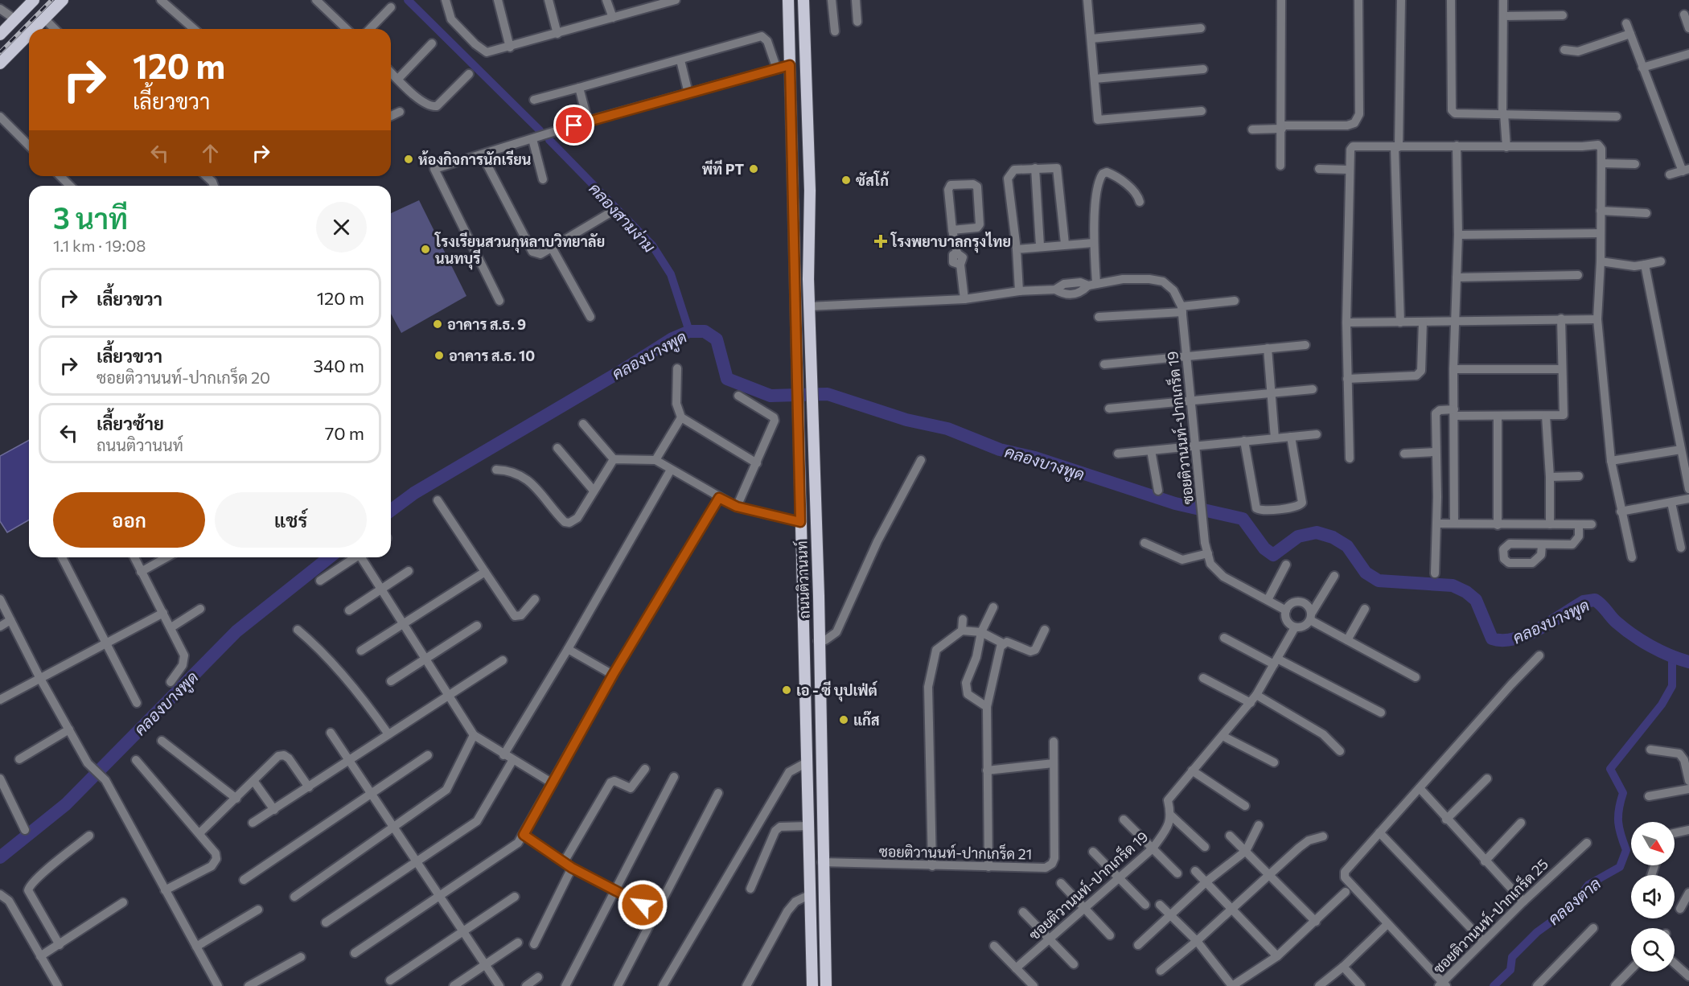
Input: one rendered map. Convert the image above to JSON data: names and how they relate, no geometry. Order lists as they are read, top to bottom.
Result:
{
  "streets": {
    "main road": ["ถนนติวานนท์"],
    "street": ["ซอยติวานนท์-ปากเกร็ด 19", "ซอยติวานนท์-ปากเกร็ด 21", "ซอยติวานนท์-ปากเกร็ด 25"]
  },
  "crossings": [
    ["ซอยติวานนท์-ปากเกร็ด 19", "ถนนติวานนท์"],
    ["ถนนติวานนท์", "ซอยติวานนท์-ปากเกร็ด 21"]
  ],
  "water": ["คลองสามง่าม", "คลองบางพูด", "คลองตาล"],
  "places": {
    "other": [
      "ห้องกิจการนักเรียน",
      "พีที PT",
      "ซัสโก้",
      "โรงเรียนสวนกุหลาบวิทยาลัย นนทบุรี",
      "อาคาร ส.ธ. 9",
      "อาคาร ส.ธ. 10",
      "เอ - ซี บุปเฟ่ต์",
      "แก๊ส"
    ],
    "health": ["โรงพยาบาลกรุงไทย"]
  },
  "north": "bottom right",
  "page": {
    "turn": ["120 m", "เลี้ยวขวา"],
    "heading": ["3 นาที", "1.1 km · 19:08"],
    "list": [
      {
        "name": "เลี้ยวขวา",
        "value": "120 m"
      },
      {
        "name": "เลี้ยวขวา",
        "note": "ซอยติวานนท์-ปากเกร็ด 20",
        "value": "340 m"
      },
      {
        "name": "เลี้ยวซ้าย",
        "note": "ถนนติวานนท์",
        "value": "70 m"
      }
    ],
    "buttons": ["ออก", "แชร์"]
  }
}
